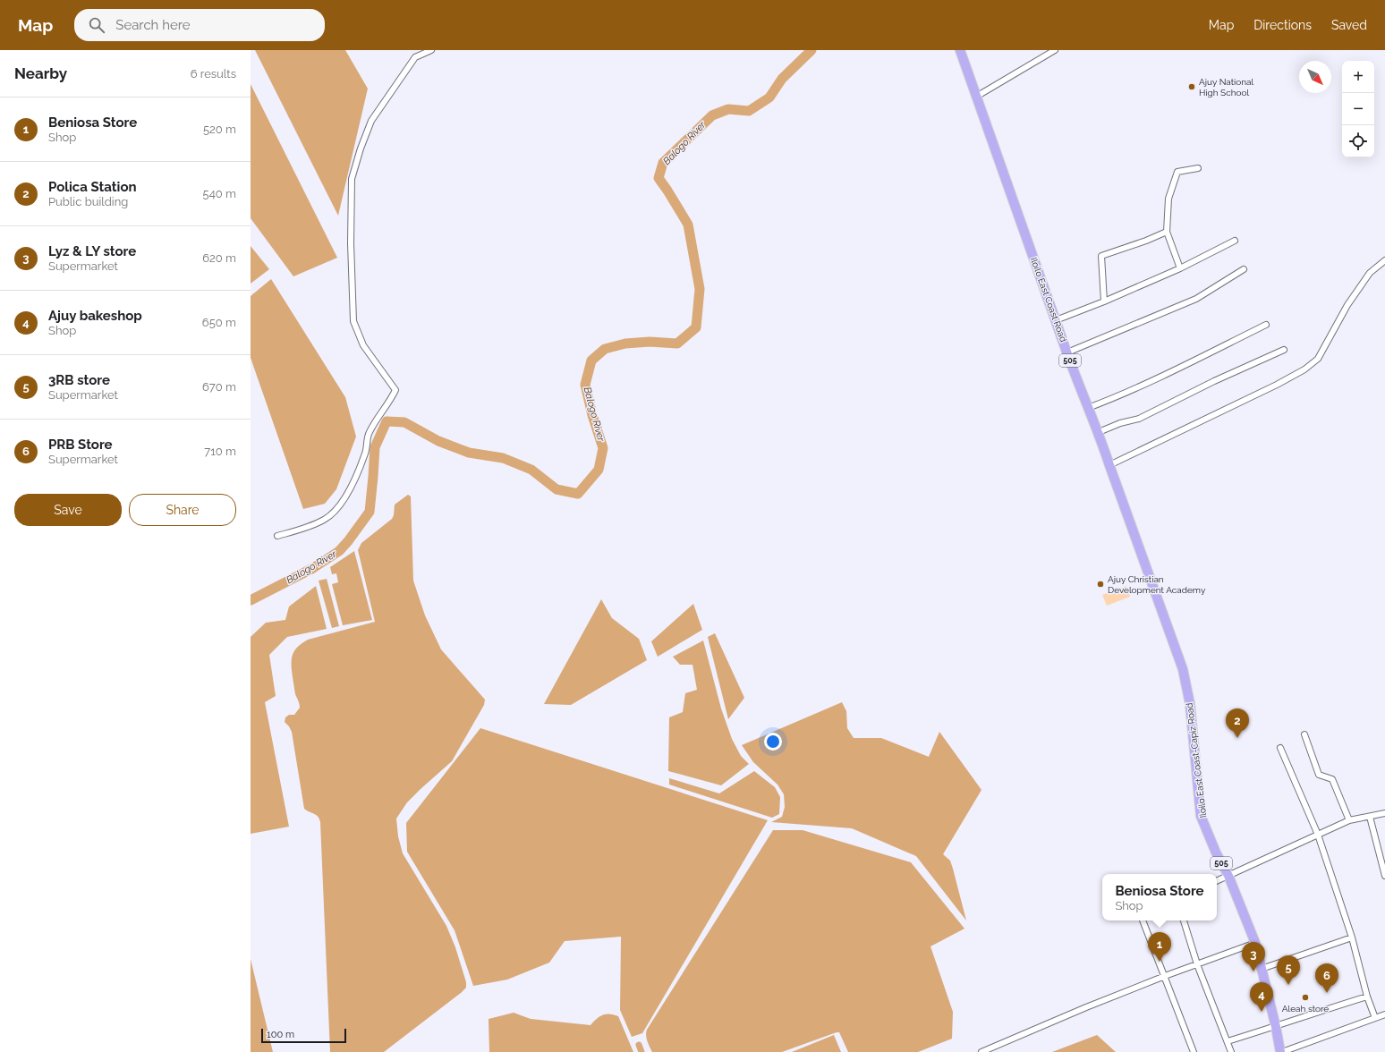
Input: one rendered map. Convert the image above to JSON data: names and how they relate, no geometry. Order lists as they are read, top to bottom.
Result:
{
  "streets": {
    "main road": ["Iloilo East Coast Road", "505", "Iloilo East Coast-Capiz Road"]
  },
  "crossings": [
    ["Iloilo East Coast Road", "Iloilo East Coast-Capiz Road"]
  ],
  "water": ["Balogo River"],
  "places": ["Ajuy National High School", "Ajuy Christian Development Academy", "Aleah store"],
  "scale_bar": "100 m",
  "north": "bottom right",
  "page": {
    "header": "Map",
    "search": "Search here",
    "nav": ["Map", "Directions", "Saved"],
    "heading": ["Nearby", "6 results"],
    "map_buttons": ["+", "−"],
    "list": [
      {
        "mark": "1",
        "name": "Beniosa Store",
        "note": "Shop",
        "value": "520 m"
      },
      {
        "mark": "2",
        "name": "Polica Station",
        "note": "Public building",
        "value": "540 m"
      },
      {
        "mark": "3",
        "name": "Lyz & LY store",
        "note": "Supermarket",
        "value": "620 m"
      },
      {
        "mark": "4",
        "name": "Ajuy bakeshop",
        "note": "Shop",
        "value": "650 m"
      },
      {
        "mark": "5",
        "name": "3RB store",
        "note": "Supermarket",
        "value": "670 m"
      },
      {
        "mark": "6",
        "name": "PRB Store",
        "note": "Supermarket",
        "value": "710 m"
      }
    ],
    "buttons": ["Save", "Share"],
    "pins": [
      "2",
      "1",
      "3",
      "5",
      "6",
      "4"
    ],
    "popup": ["Beniosa Store", "Shop"],
    "scale": "100 m"
  }
}
